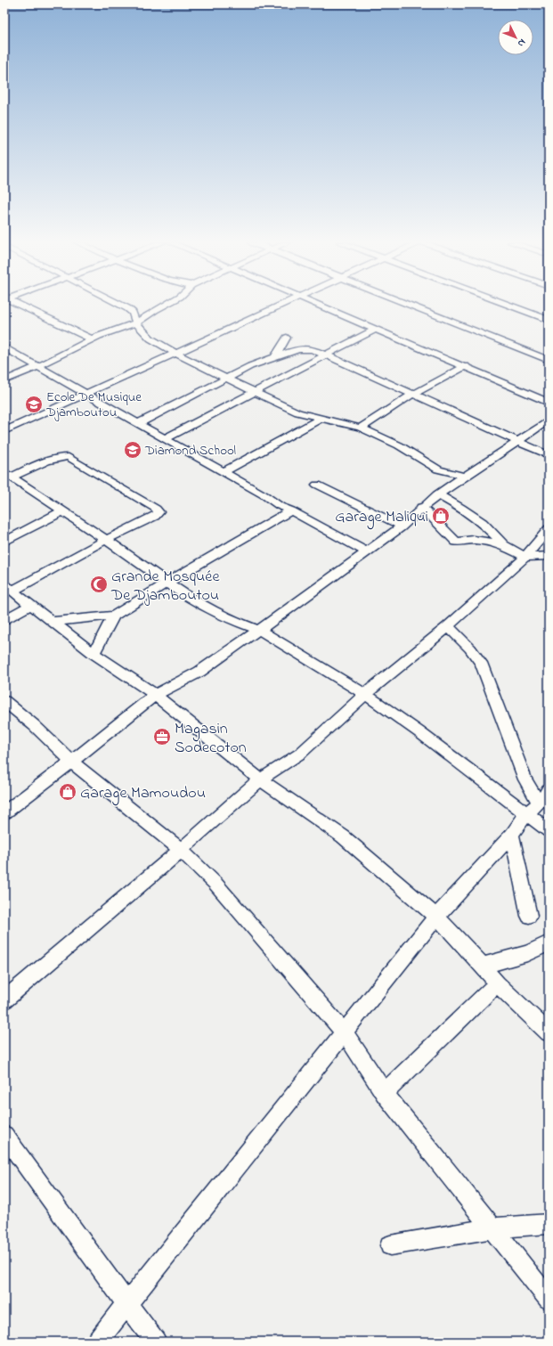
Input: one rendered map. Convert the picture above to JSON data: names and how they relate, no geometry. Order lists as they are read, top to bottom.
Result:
{
  "places": {
    "school or university": ["Ecole De Musique Djamboutou", "Diamond School"],
    "shop": ["Garage Maliqui", "Garage Mamoudou"],
    "mosque": ["Grande Mosquée De Djamboutou"],
    "office": ["Magasin Sodecoton"]
  },
  "north": "bottom right"
}
